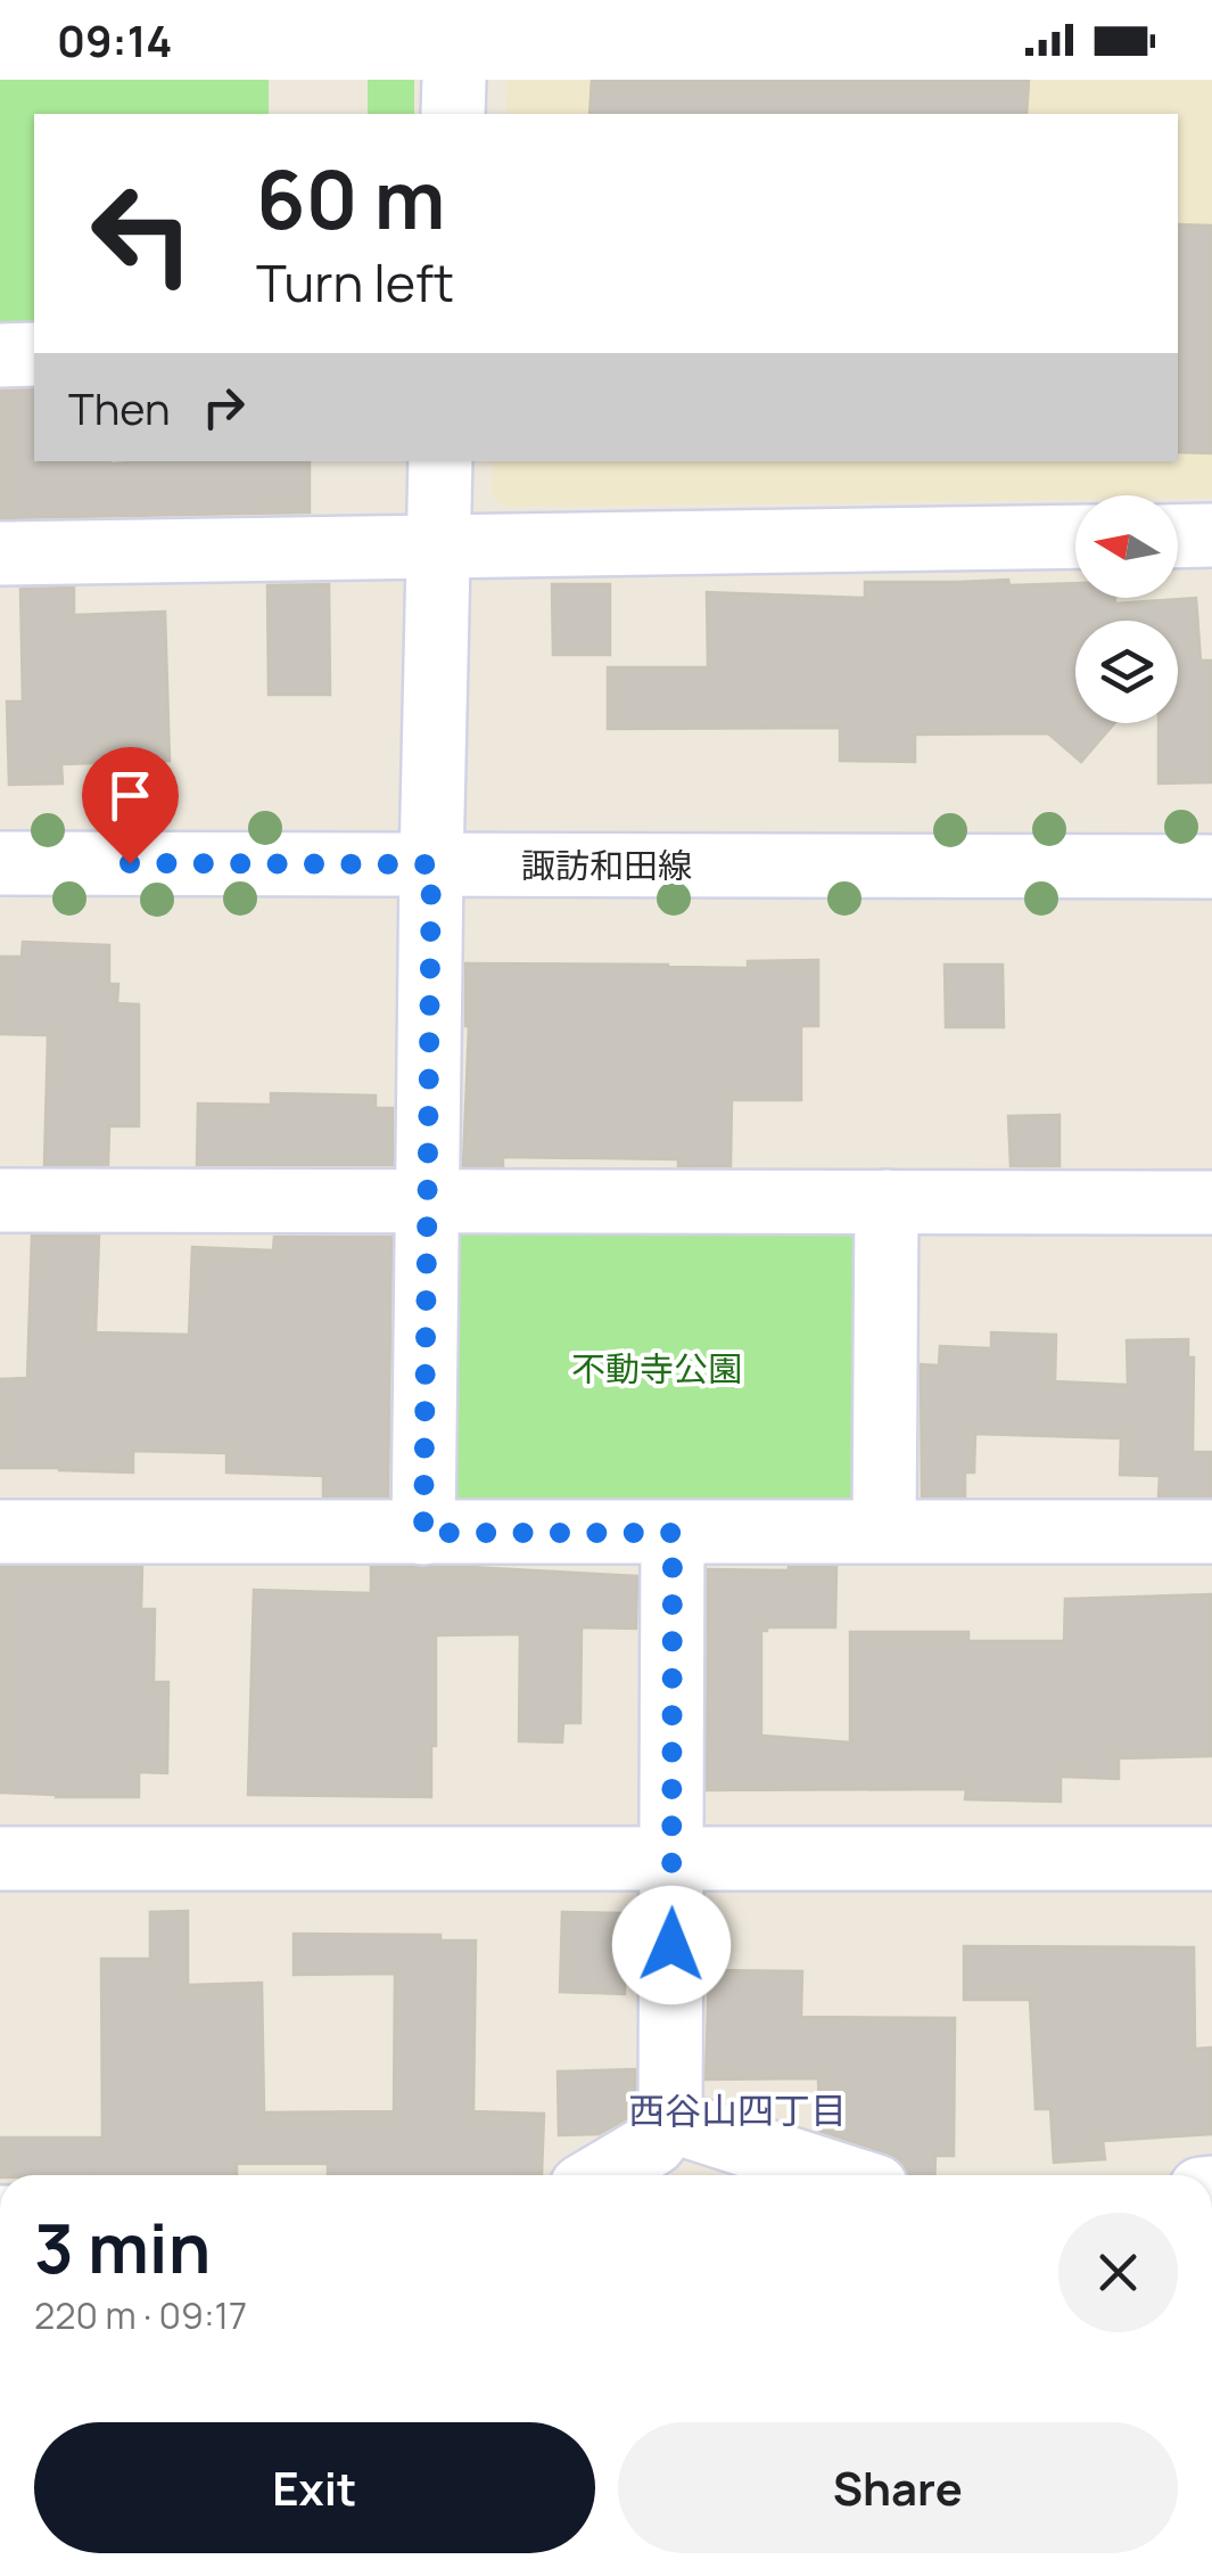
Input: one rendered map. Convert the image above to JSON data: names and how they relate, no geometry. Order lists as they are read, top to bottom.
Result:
{
  "streets": {
    "street": ["諏訪和田線"]
  },
  "districts": ["西谷山四丁目"],
  "parks": ["不動寺公園"],
  "north": "left",
  "page": {
    "status": "09:14",
    "turn": ["60 m", "Turn left"],
    "then": "Then",
    "heading": ["3 min", "220 m · 09:17"],
    "buttons": ["Exit", "Share"]
  }
}
